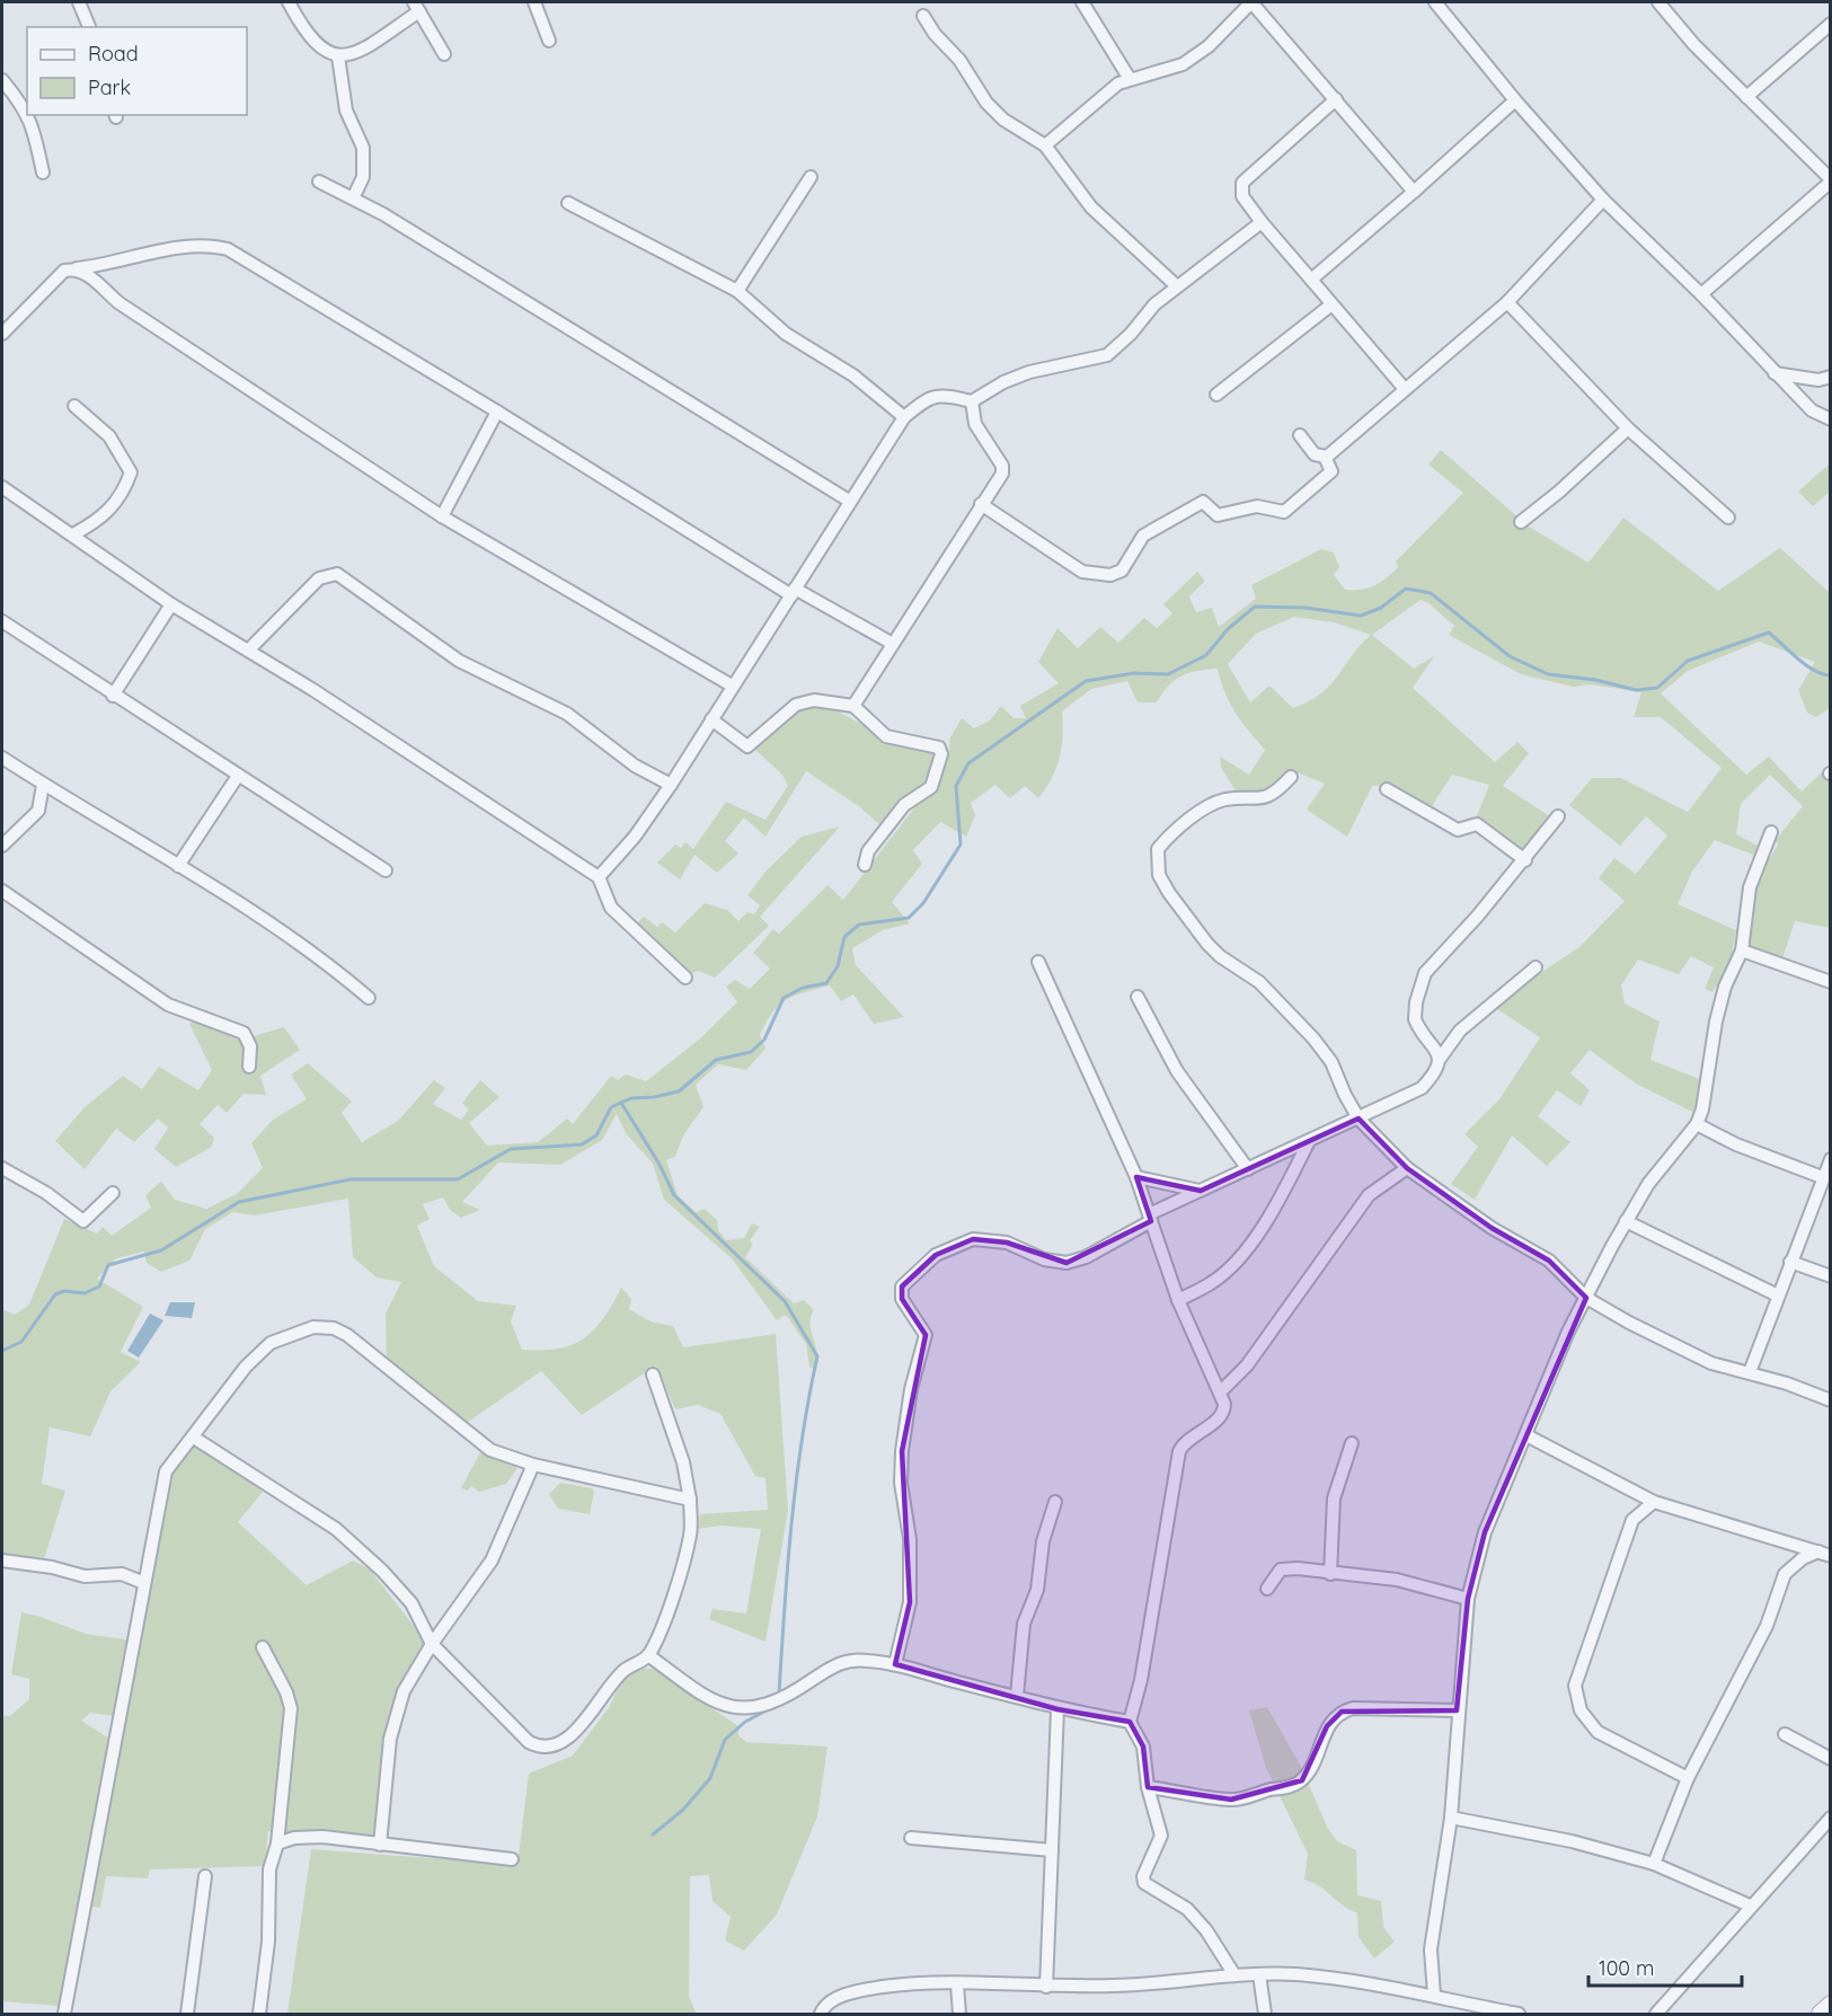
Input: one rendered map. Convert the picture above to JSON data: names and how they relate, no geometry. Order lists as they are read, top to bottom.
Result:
{
  "legend": ["Road", "Park"],
  "scale_bar": "100 m"
}
